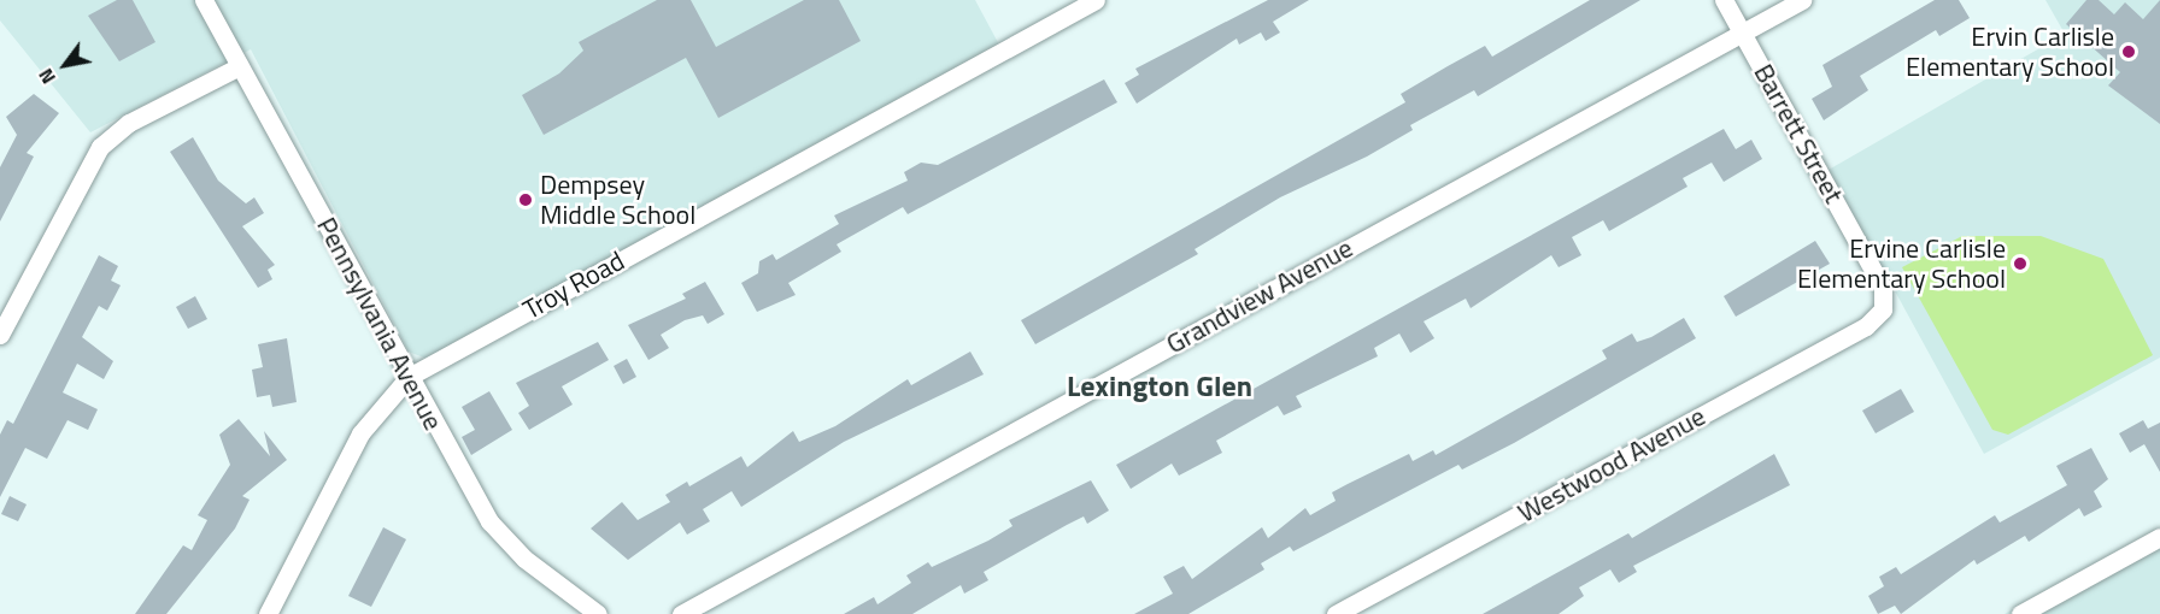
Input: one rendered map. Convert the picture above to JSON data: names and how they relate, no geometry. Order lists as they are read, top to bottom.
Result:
{
  "streets": {
    "street": [
      "Barrett Street",
      "Troy Road",
      "Grandview Avenue",
      "Pennsylvania Avenue",
      "Westwood Avenue"
    ]
  },
  "crossings": [
    ["Barrett Street", "Grandview Avenue"],
    ["Barrett Street", "Westwood Avenue"],
    ["Troy Road", "Pennsylvania Avenue"]
  ],
  "districts": ["Lexington Glen"],
  "places": ["Ervin Carlisle Elementary School", "Dempsey Middle School", "Ervine Carlisle Elementary School"],
  "north": "bottom left"
}
